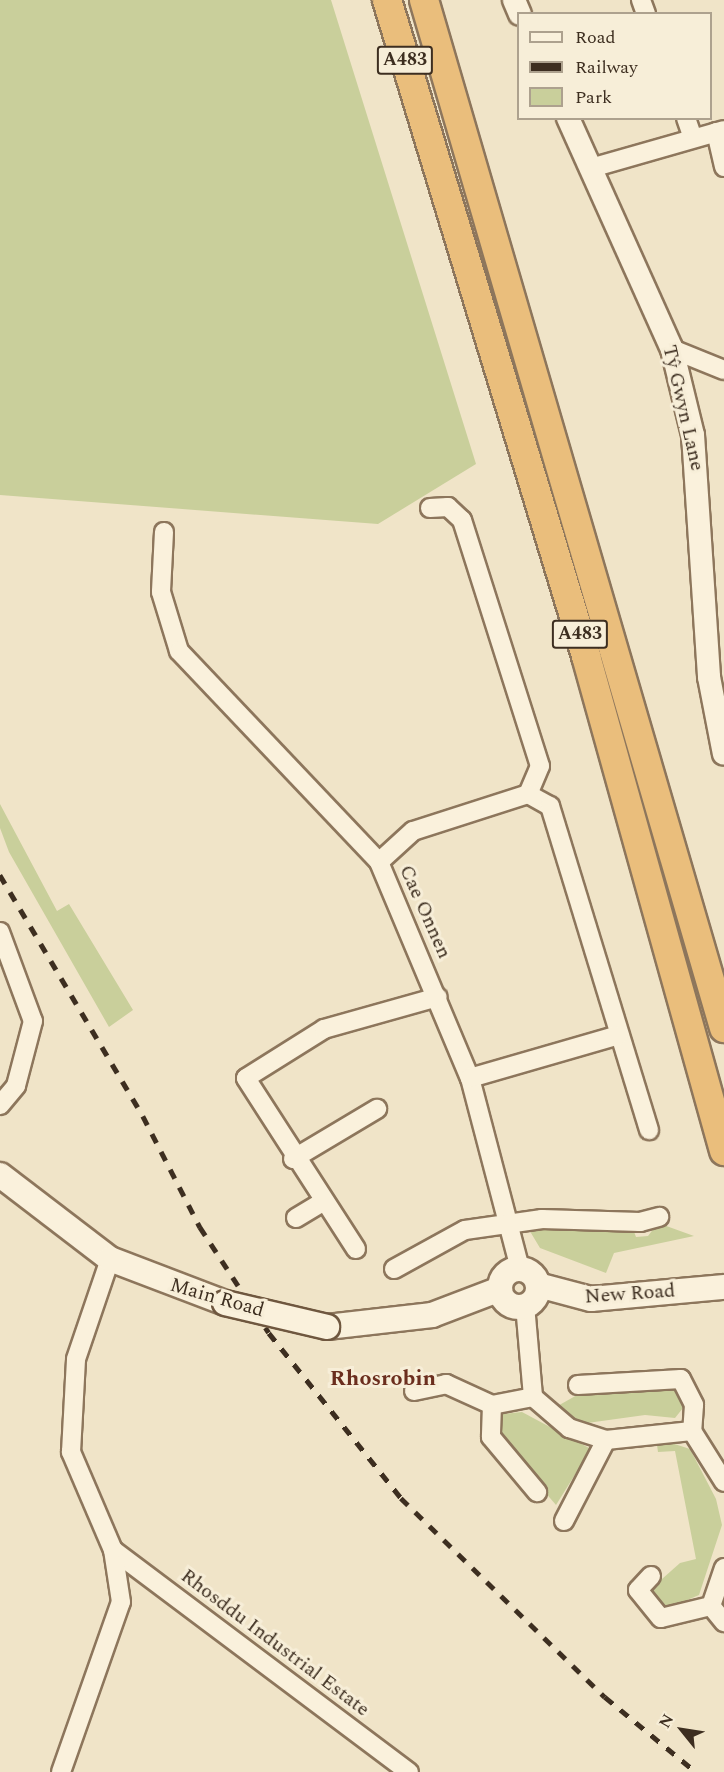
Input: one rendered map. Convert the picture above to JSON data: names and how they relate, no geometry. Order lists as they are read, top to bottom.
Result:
{
  "streets": {
    "highway": ["A483"],
    "main road": ["New Road", "Main Road"],
    "street": ["Tŷ Gwyn Lane", "Cae Onnen", "Rhosddu Industrial Estate"]
  },
  "crossings": [
    ["Cae Onnen", "New Road"],
    ["Cae Onnen", "Main Road"],
    ["New Road", "Main Road"]
  ],
  "districts": ["Rhosrobin"],
  "legend": ["Road", "Railway", "Park"],
  "north": "top left"
}
